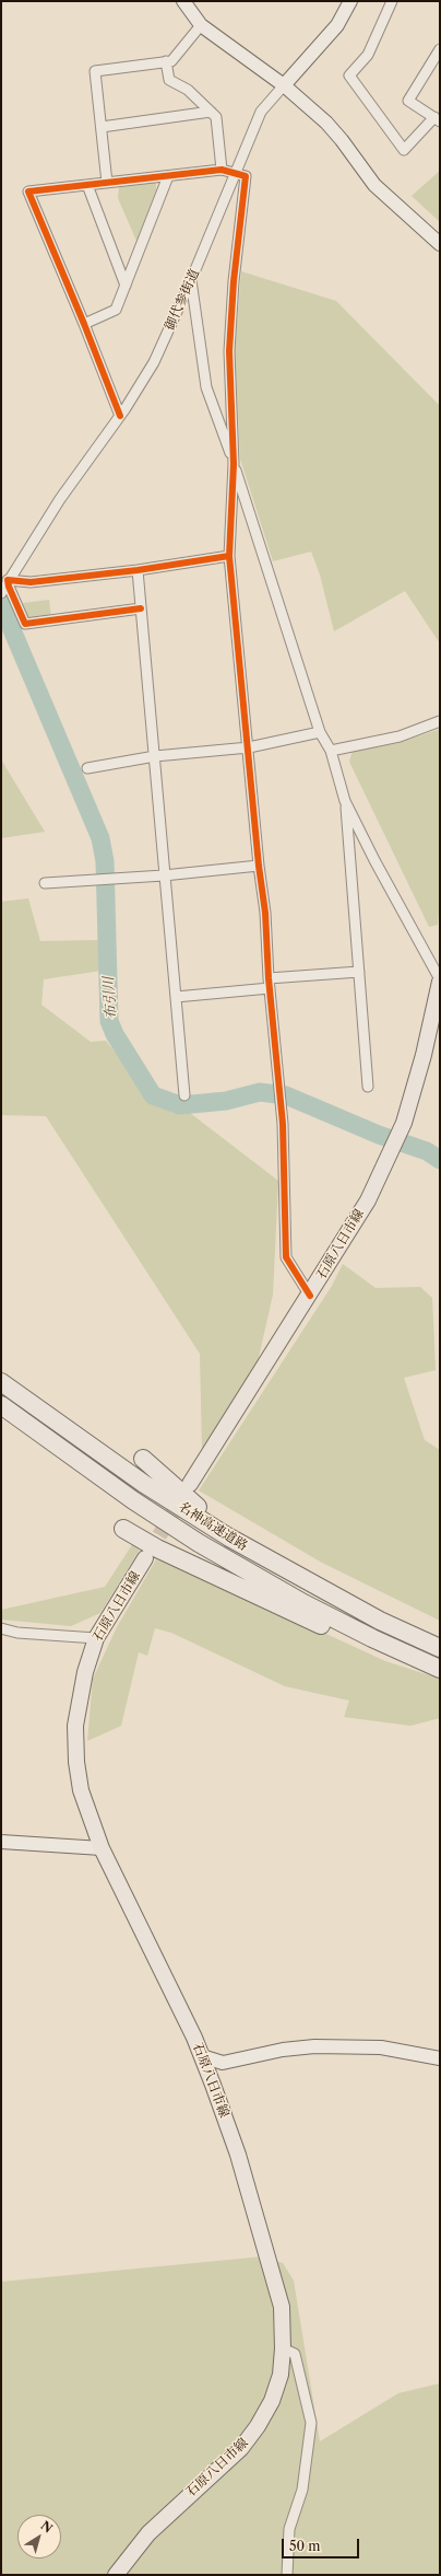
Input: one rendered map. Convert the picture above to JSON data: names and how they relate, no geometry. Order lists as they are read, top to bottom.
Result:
{
  "streets": {
    "highway": ["名神高速道路"],
    "main road": ["石原八日市線"],
    "street": ["御代参街道"]
  },
  "water": ["布引川"],
  "scale_bar": "50 m",
  "north": "top right"
}
